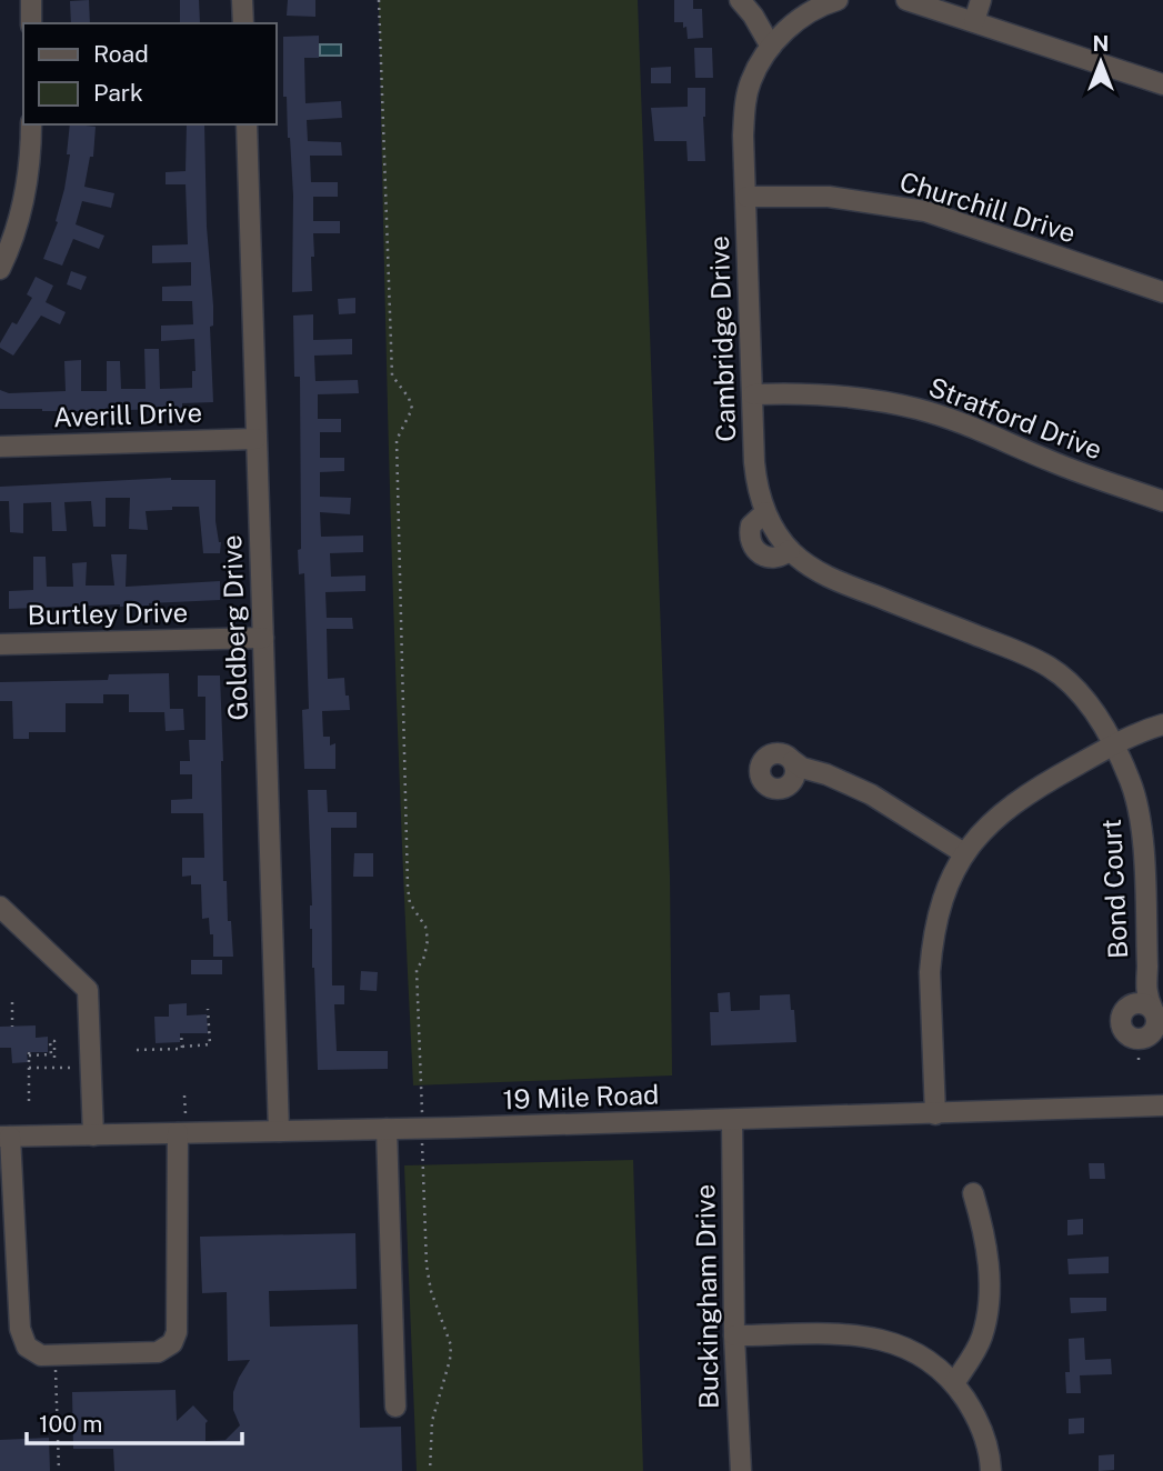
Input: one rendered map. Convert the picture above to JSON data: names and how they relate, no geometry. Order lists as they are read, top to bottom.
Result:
{
  "streets": {
    "street": [
      "Churchill Drive",
      "Cambridge Drive",
      "Averill Drive",
      "Stratford Drive",
      "Burtley Drive",
      "Goldberg Drive",
      "Bond Court",
      "19 Mile Road",
      "Buckingham Drive"
    ]
  },
  "crossings": [
    ["Churchill Drive", "Cambridge Drive"],
    ["Cambridge Drive", "Stratford Drive"],
    ["Cambridge Drive", "Bond Court"],
    ["Averill Drive", "Goldberg Drive"],
    ["Burtley Drive", "Goldberg Drive"],
    ["Goldberg Drive", "19 Mile Road"],
    ["19 Mile Road", "Buckingham Drive"]
  ],
  "legend": ["Road", "Park"],
  "scale_bar": "100 m",
  "north": "top"
}
